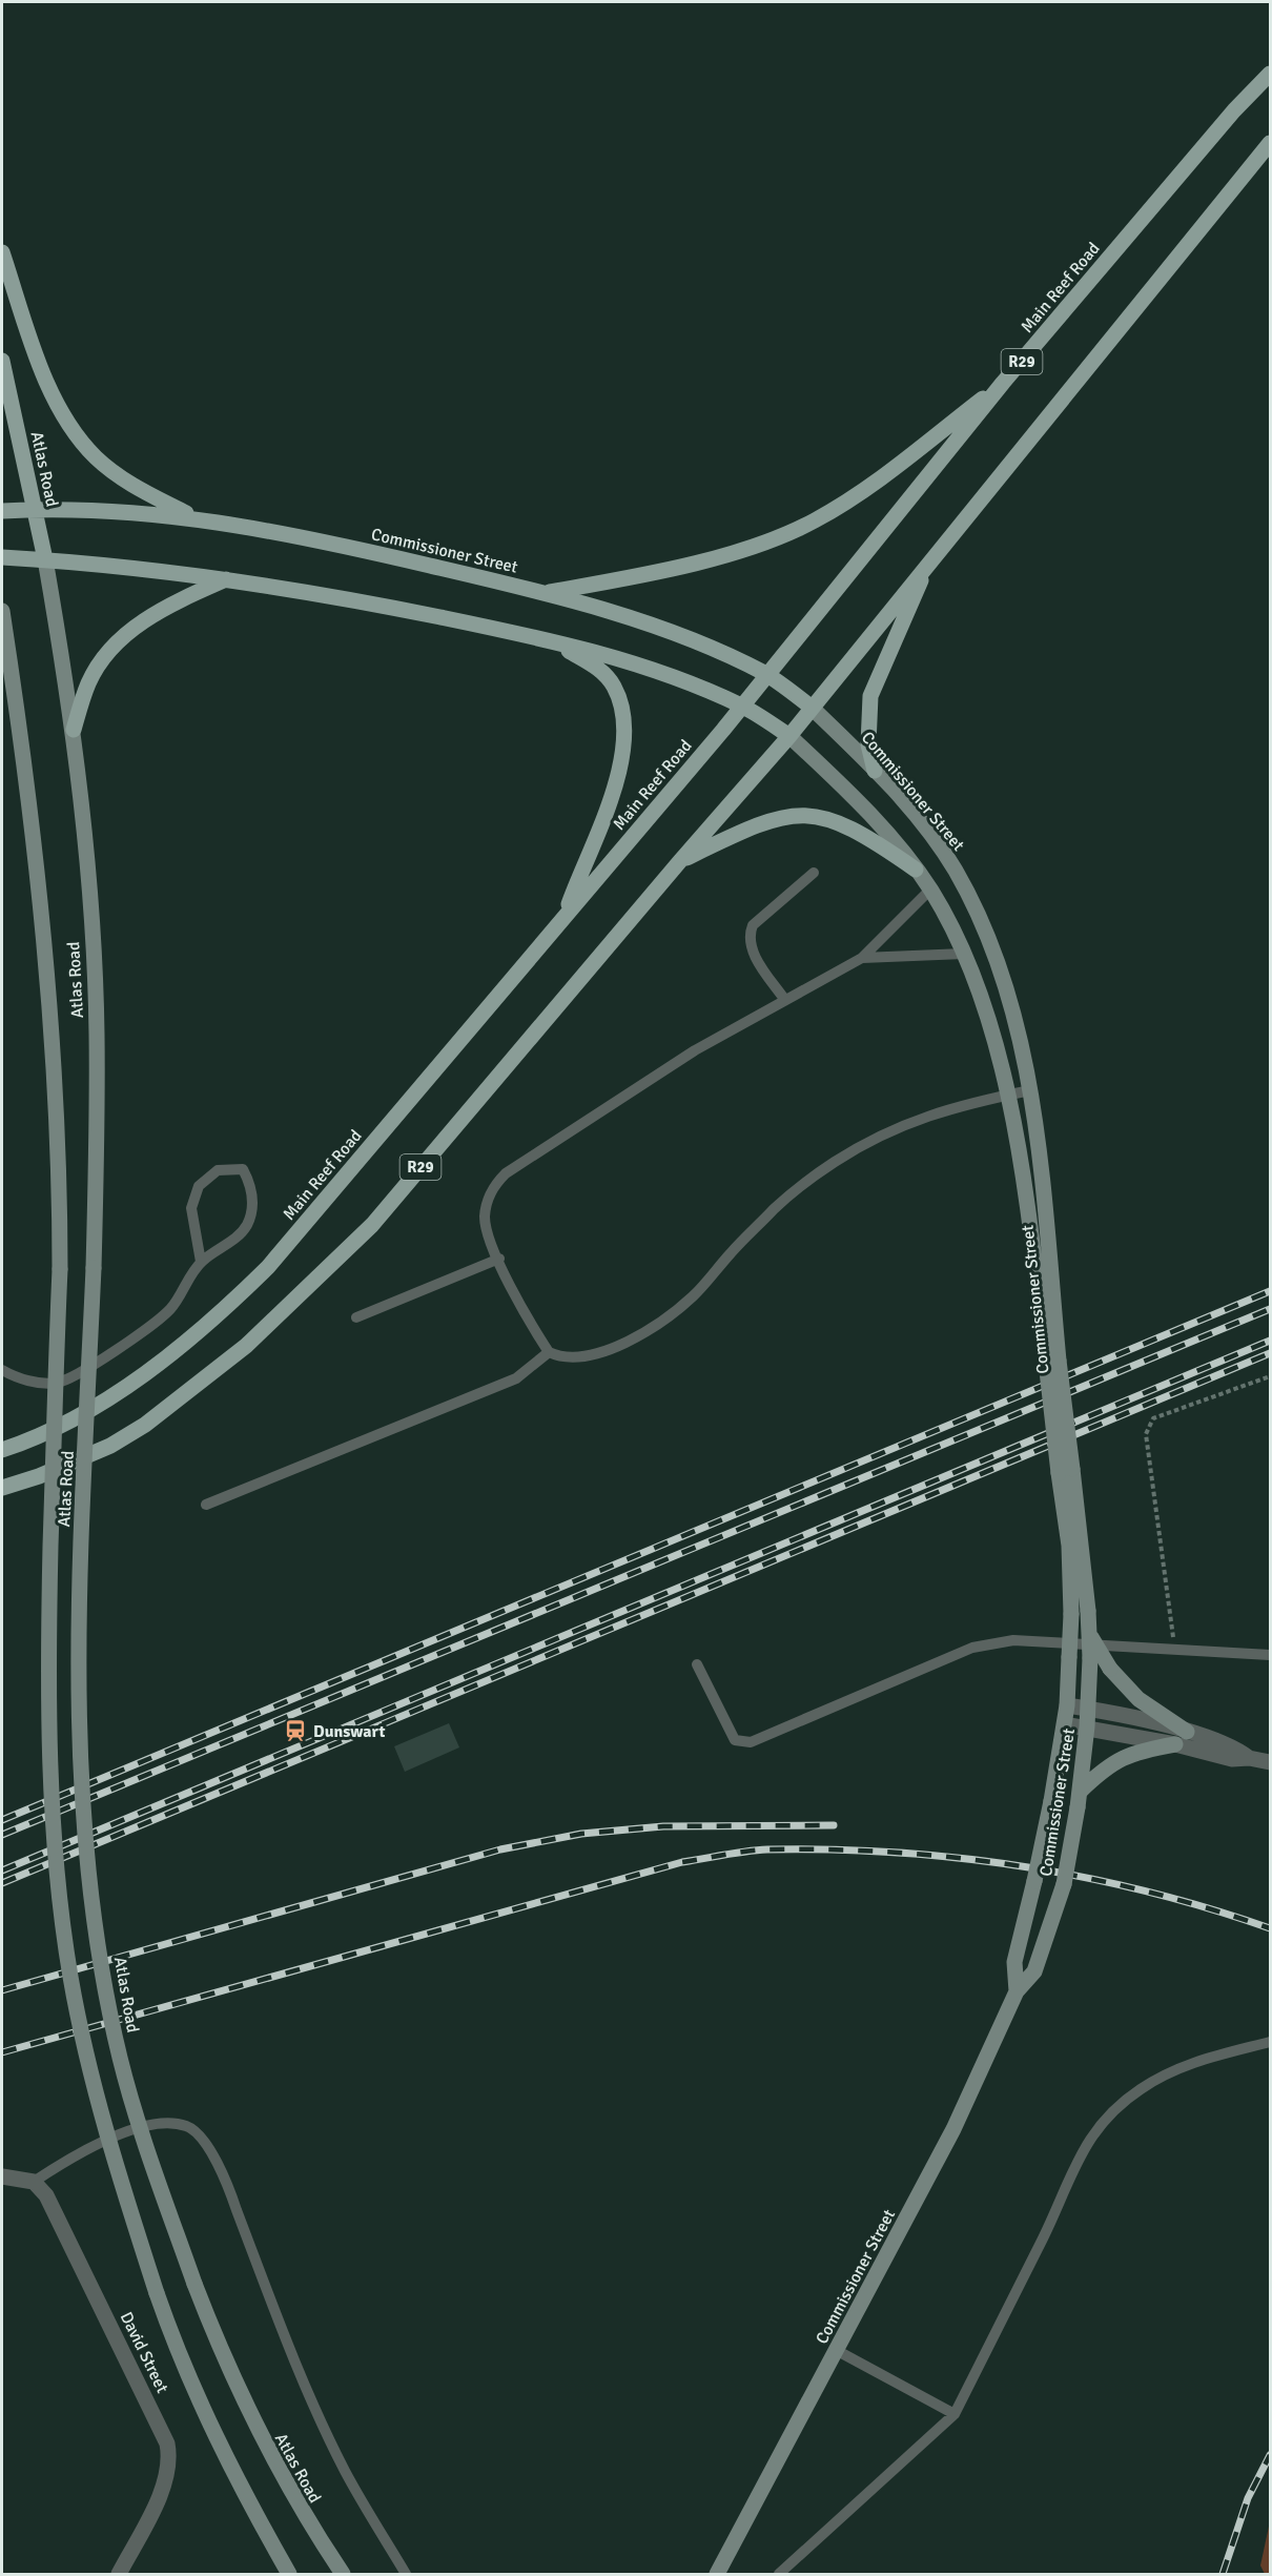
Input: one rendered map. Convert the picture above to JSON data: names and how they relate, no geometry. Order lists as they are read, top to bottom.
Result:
{
  "streets": {
    "main road": [
      "Main Reef Road",
      "R29",
      "Atlas Road",
      "Commissioner Street"
    ],
    "street": ["David Street"]
  },
  "crossings": [
    ["Main Reef Road", "Commissioner Street"],
    ["R29", "Commissioner Street"],
    ["Atlas Road", "Commissioner Street"]
  ],
  "places": {
    "station": ["Dunswart"]
  }
}
